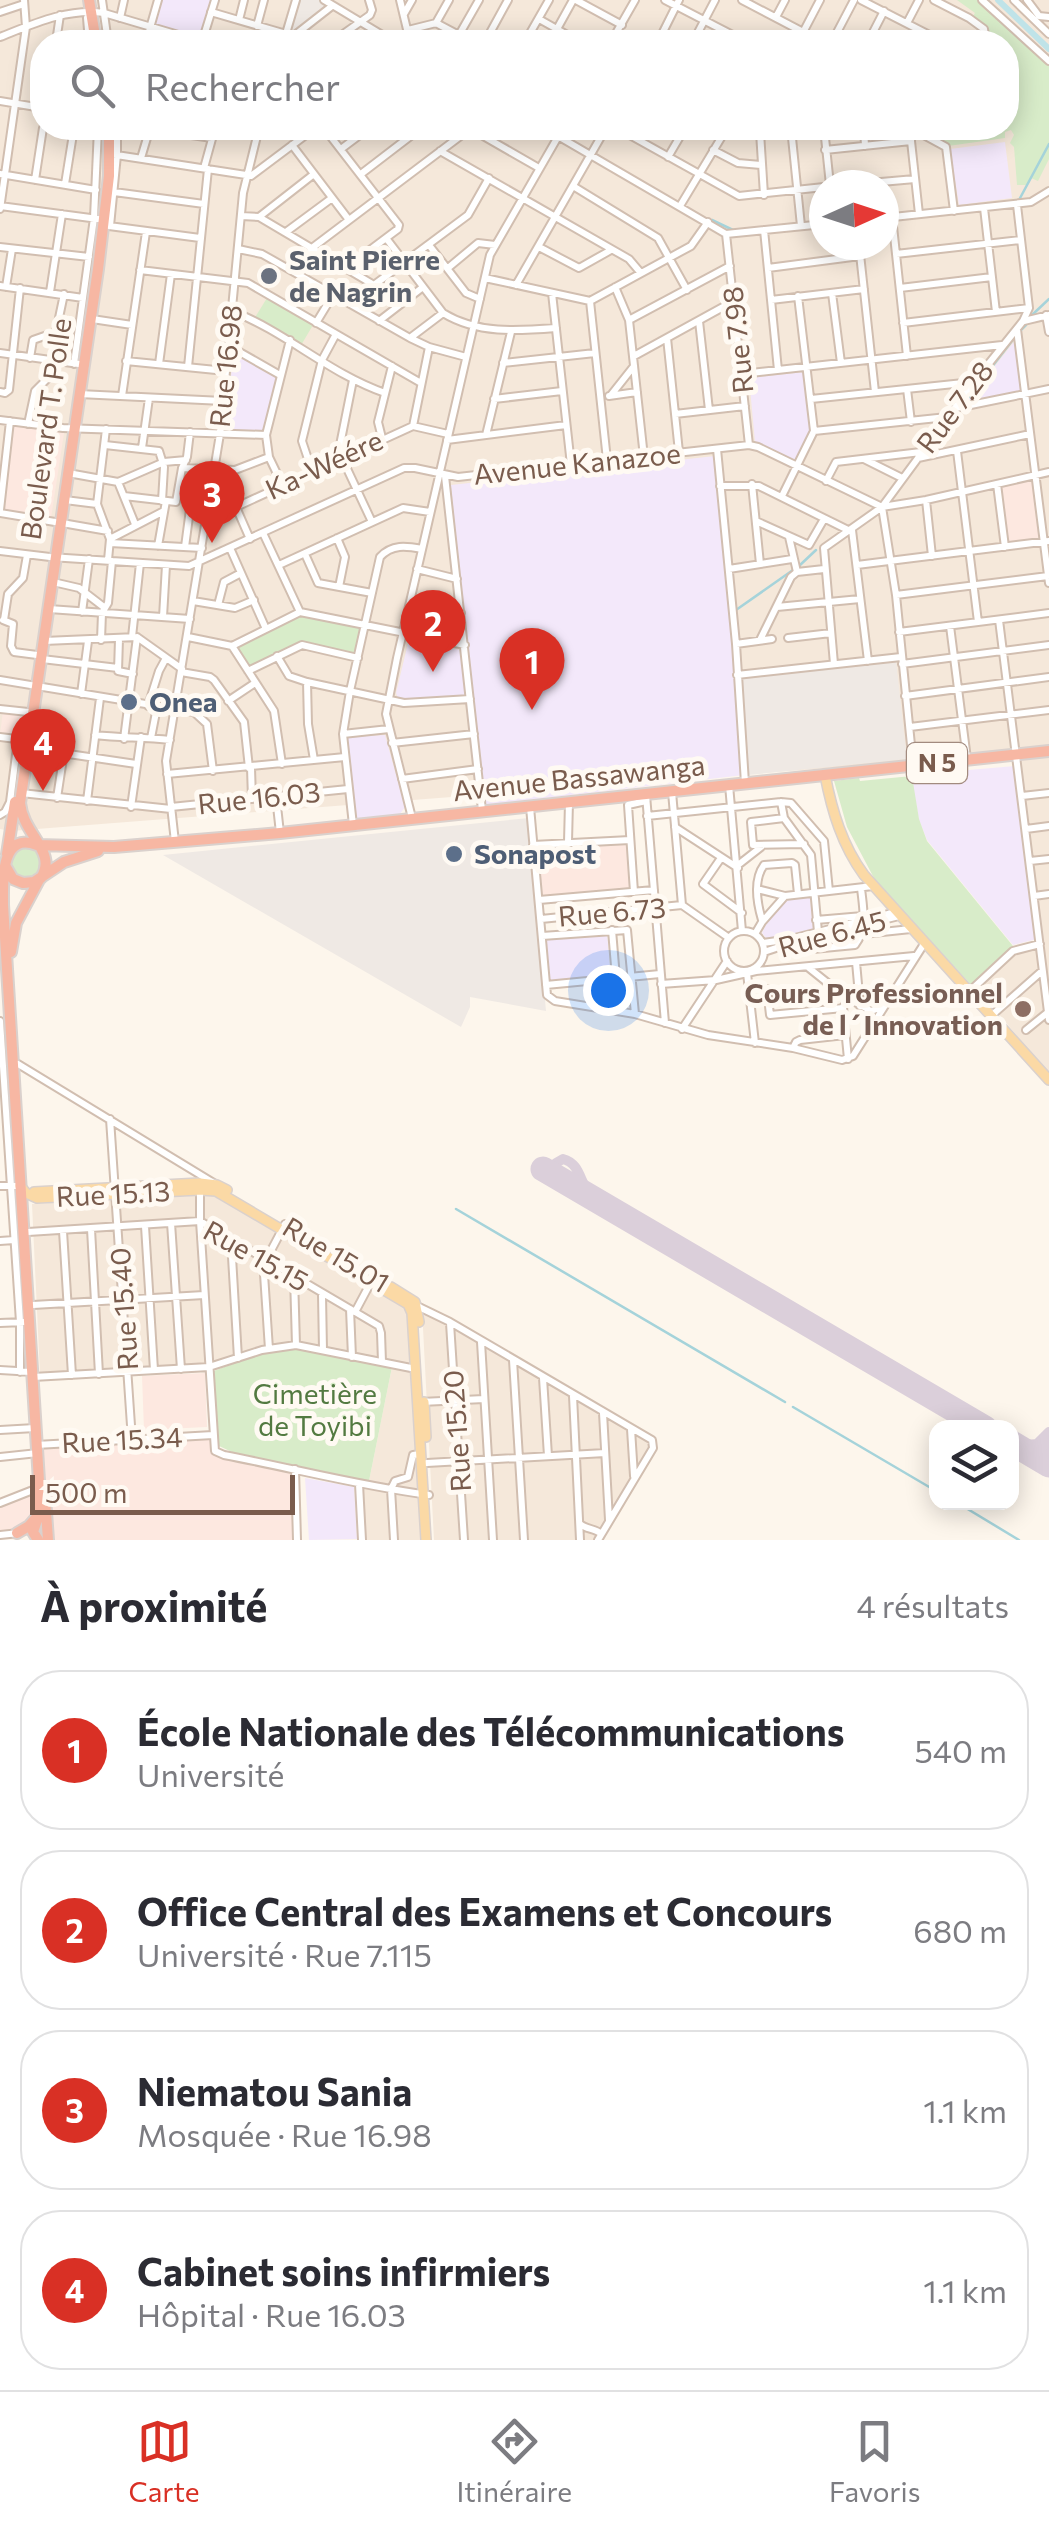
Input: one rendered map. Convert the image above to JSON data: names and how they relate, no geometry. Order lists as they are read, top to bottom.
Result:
{
  "streets": {
    "highway": ["Boulevard T. Polle", "N 5", "Avenue Bassawanga"],
    "main road": ["Rue 15.13", "Rue 15.01"],
    "street": [
      "Rue 7.98",
      "Rue 16.98",
      "Rue 7.28",
      "Avenue Kanazoe",
      "Ka-Wéére",
      "Rue 16.03",
      "Rue 6.73",
      "Rue 6.45",
      "Rue 15.15",
      "Rue 15.40",
      "Rue 15.20",
      "Rue 15.34"
    ]
  },
  "crossings": [
    ["Rue 7.98", "Avenue Kanazoe"],
    ["Rue 16.98", "Avenue Kanazoe"],
    ["Rue 16.98", "Avenue Bassawanga"],
    ["Rue 16.98", "Rue 16.03"],
    ["Boulevard T. Polle", "Avenue Kanazoe"],
    ["Boulevard T. Polle", "N 5"],
    ["Boulevard T. Polle", "Avenue Bassawanga"],
    ["Boulevard T. Polle", "Rue 16.03"],
    ["Boulevard T. Polle", "Rue 15.13"],
    ["Avenue Kanazoe", "Ka-Wéére"],
    ["N 5", "Avenue Bassawanga"],
    ["Rue 15.13", "Rue 15.01"],
    ["Rue 15.13", "Rue 15.40"],
    ["Rue 15.01", "Rue 15.40"],
    ["Rue 15.01", "Rue 15.20"],
    ["Rue 15.15", "Rue 15.40"],
    ["Rue 15.40", "Rue 15.34"]
  ],
  "parks": ["Cimetière de Toyibi"],
  "places": [
    "Saint Pierre de Nagrin",
    "Onea",
    "Sonapost",
    "Cours Professionnel de l´Innovation"
  ],
  "scale_bar": "500 m",
  "north": "right",
  "page": {
    "search": "Rechercher",
    "pins": [
      "3",
      "2",
      "1",
      "4"
    ],
    "scale": "500 m",
    "heading": ["À proximité", "4 résultats"],
    "list": [
      {
        "mark": "1",
        "name": "École Nationale des Télécommunications",
        "note": "Université",
        "value": "540 m"
      },
      {
        "mark": "2",
        "name": "Office Central des Examens et Concours",
        "note": "Université · Rue 7.115",
        "value": "680 m"
      },
      {
        "mark": "3",
        "name": "Niematou Sania",
        "note": "Mosquée · Rue 16.98",
        "value": "1.1 km"
      },
      {
        "mark": "4",
        "name": "Cabinet soins infirmiers",
        "note": "Hôpital · Rue 16.03",
        "value": "1.1 km"
      }
    ],
    "nav": ["Carte", "Itinéraire", "Favoris"]
  }
}
